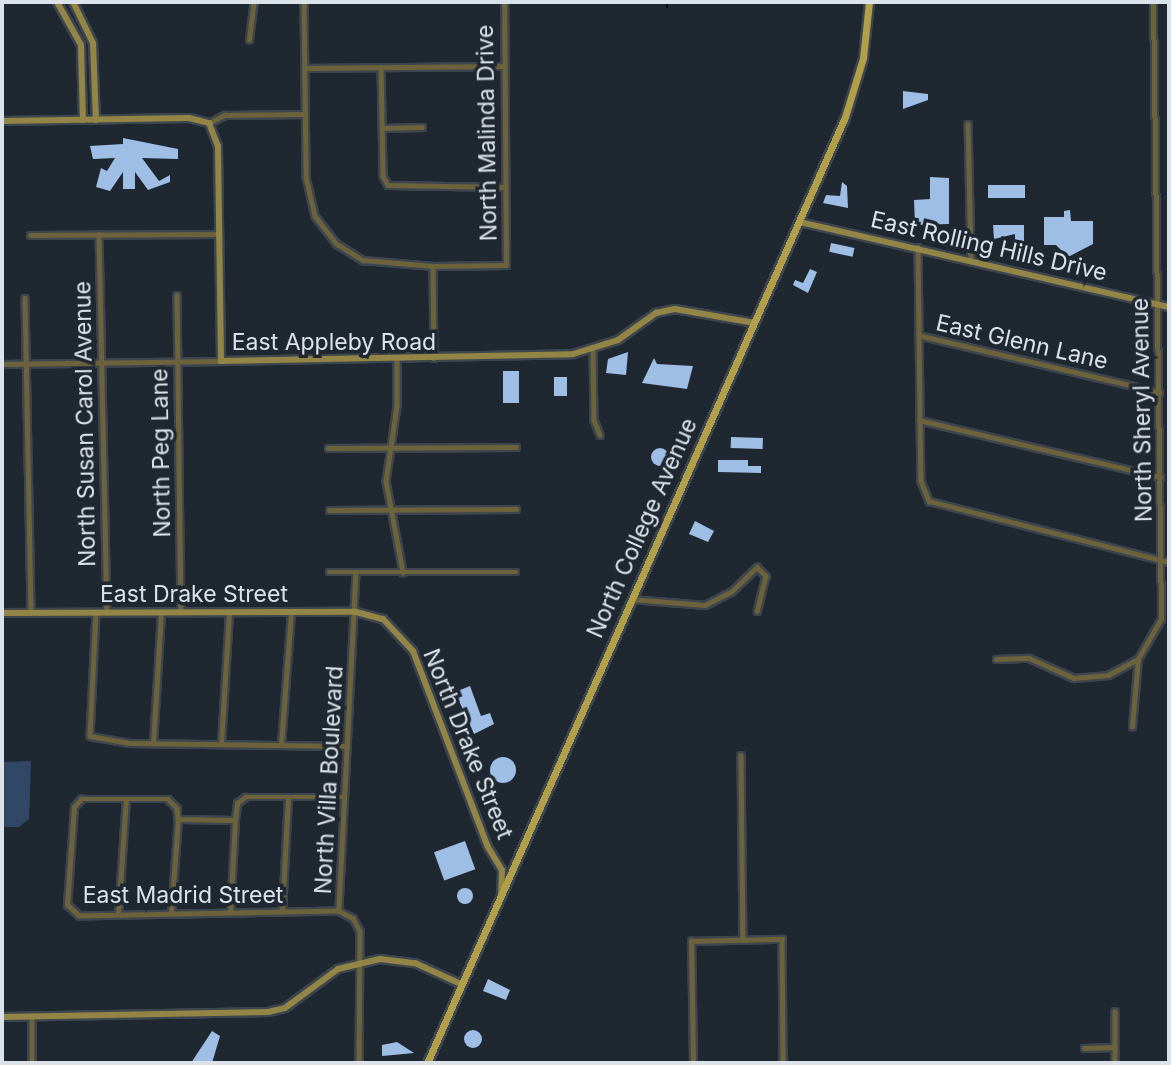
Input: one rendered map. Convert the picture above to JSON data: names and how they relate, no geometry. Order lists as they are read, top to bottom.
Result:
{
  "streets": {
    "main road": ["North College Avenue"],
    "street": [
      "North Malinda Drive",
      "East Rolling Hills Drive",
      "East Appleby Road",
      "East Glenn Lane",
      "North Sheryl Avenue",
      "North Susan Carol Avenue",
      "North Peg Lane",
      "East Drake Street",
      "North Drake Street",
      "North Villa Boulevard",
      "East Madrid Street"
    ]
  },
  "crossings": [
    ["East Rolling Hills Drive", "North Sheryl Avenue"],
    ["East Rolling Hills Drive", "North College Avenue"],
    ["East Appleby Road", "North College Avenue"],
    ["East Glenn Lane", "North Sheryl Avenue"],
    ["North Susan Carol Avenue", "East Drake Street"],
    ["North Peg Lane", "East Drake Street"],
    ["North College Avenue", "North Drake Street"],
    ["East Drake Street", "North Drake Street"],
    ["East Drake Street", "North Villa Boulevard"],
    ["North Drake Street", "North Villa Boulevard"],
    ["North Villa Boulevard", "East Madrid Street"]
  ]
}
